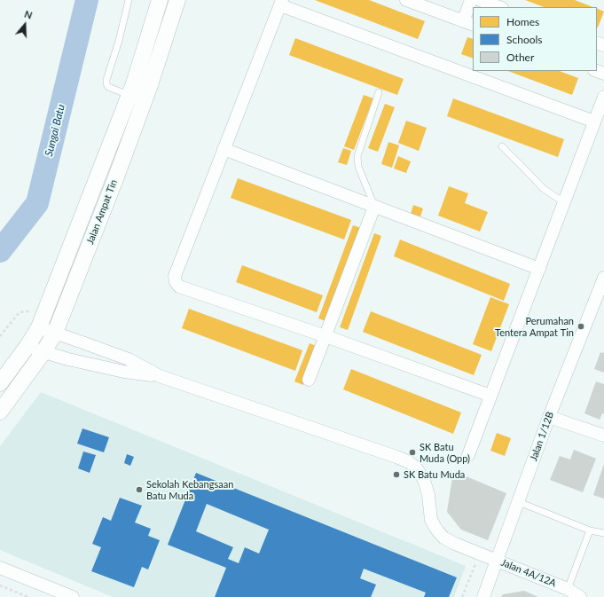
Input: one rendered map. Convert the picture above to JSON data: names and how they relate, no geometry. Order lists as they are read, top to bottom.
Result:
{
  "streets": {
    "street": ["Jalan Ampat Tin", "Jalan 1/12B", "Jalan 4A/12A"]
  },
  "crossings": [
    ["Jalan 1/12B", "Jalan 4A/12A"]
  ],
  "water": ["Sungai Batu"],
  "places": [
    "Perumahan Tentera Ampat Tin",
    "SK Batu Muda (Opp)",
    "SK Batu Muda",
    "Sekolah Kebangsaan Batu Muda"
  ],
  "legend": ["Homes", "Schools", "Other"],
  "north": "top"
}
